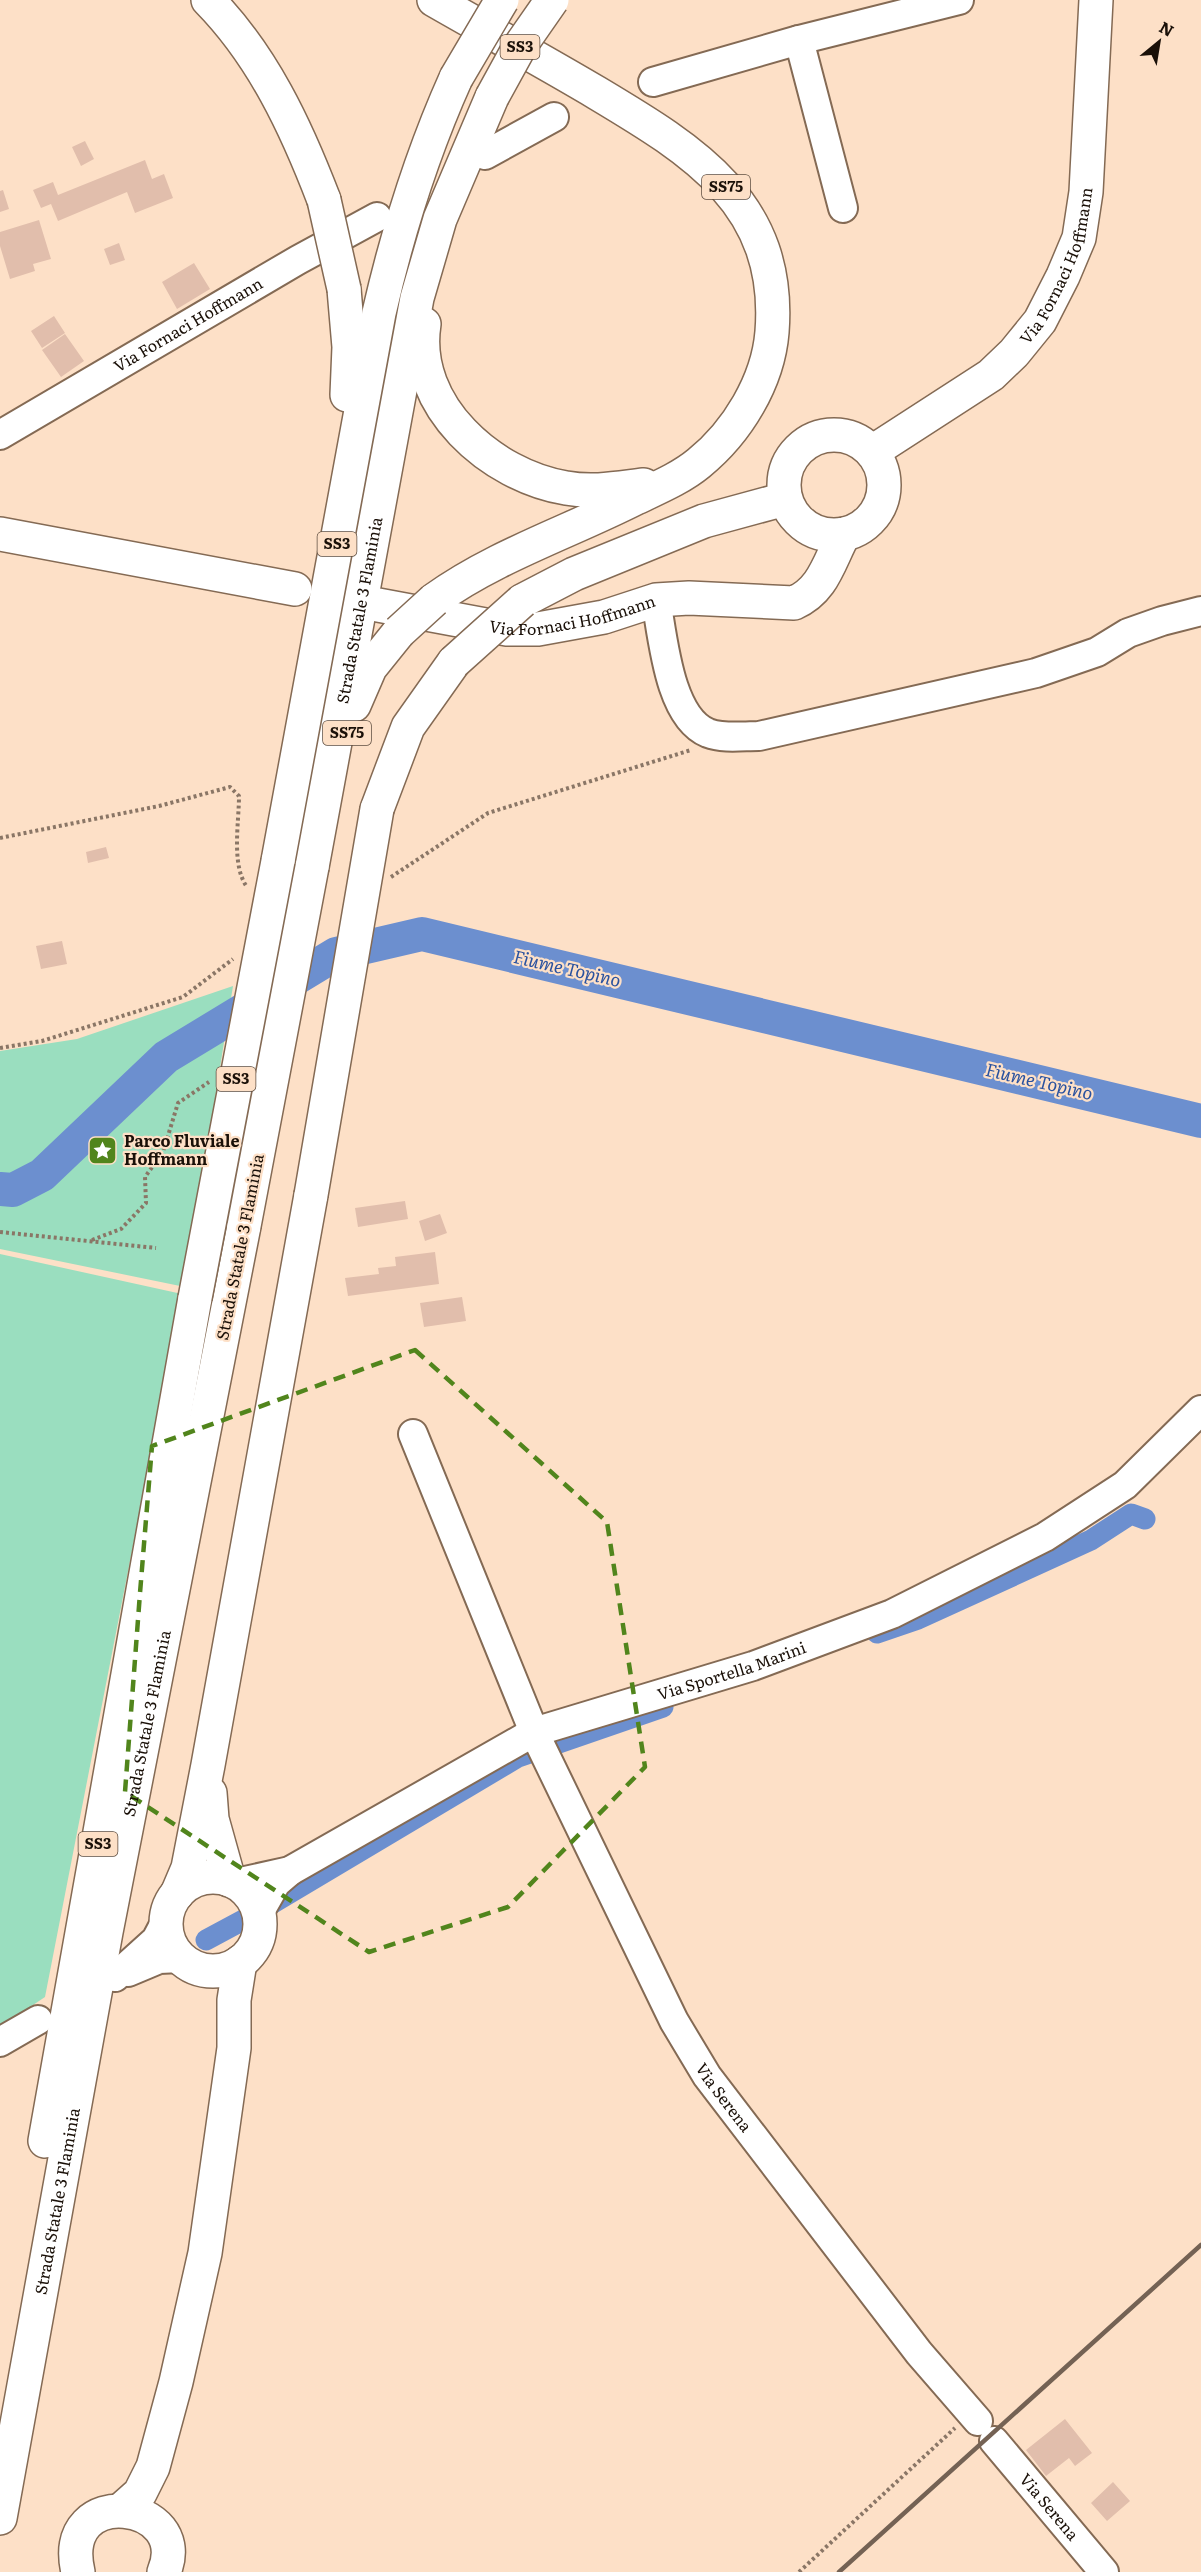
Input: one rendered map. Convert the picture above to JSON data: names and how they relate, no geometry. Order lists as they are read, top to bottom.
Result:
{
  "streets": {
    "main road": [
      "SS3",
      "SS75",
      "Via Fornaci Hoffmann",
      "Strada Statale 3 Flaminia",
      "Via Sportella Marini"
    ],
    "street": ["Via Serena"]
  },
  "crossings": [
    ["SS75", "Strada Statale 3 Flaminia"],
    ["Via Sportella Marini", "Via Serena"]
  ],
  "water": ["Fiume Topino"],
  "places": {
    "place": ["Parco Fluviale Hoffmann"]
  },
  "north": "top right"
}
